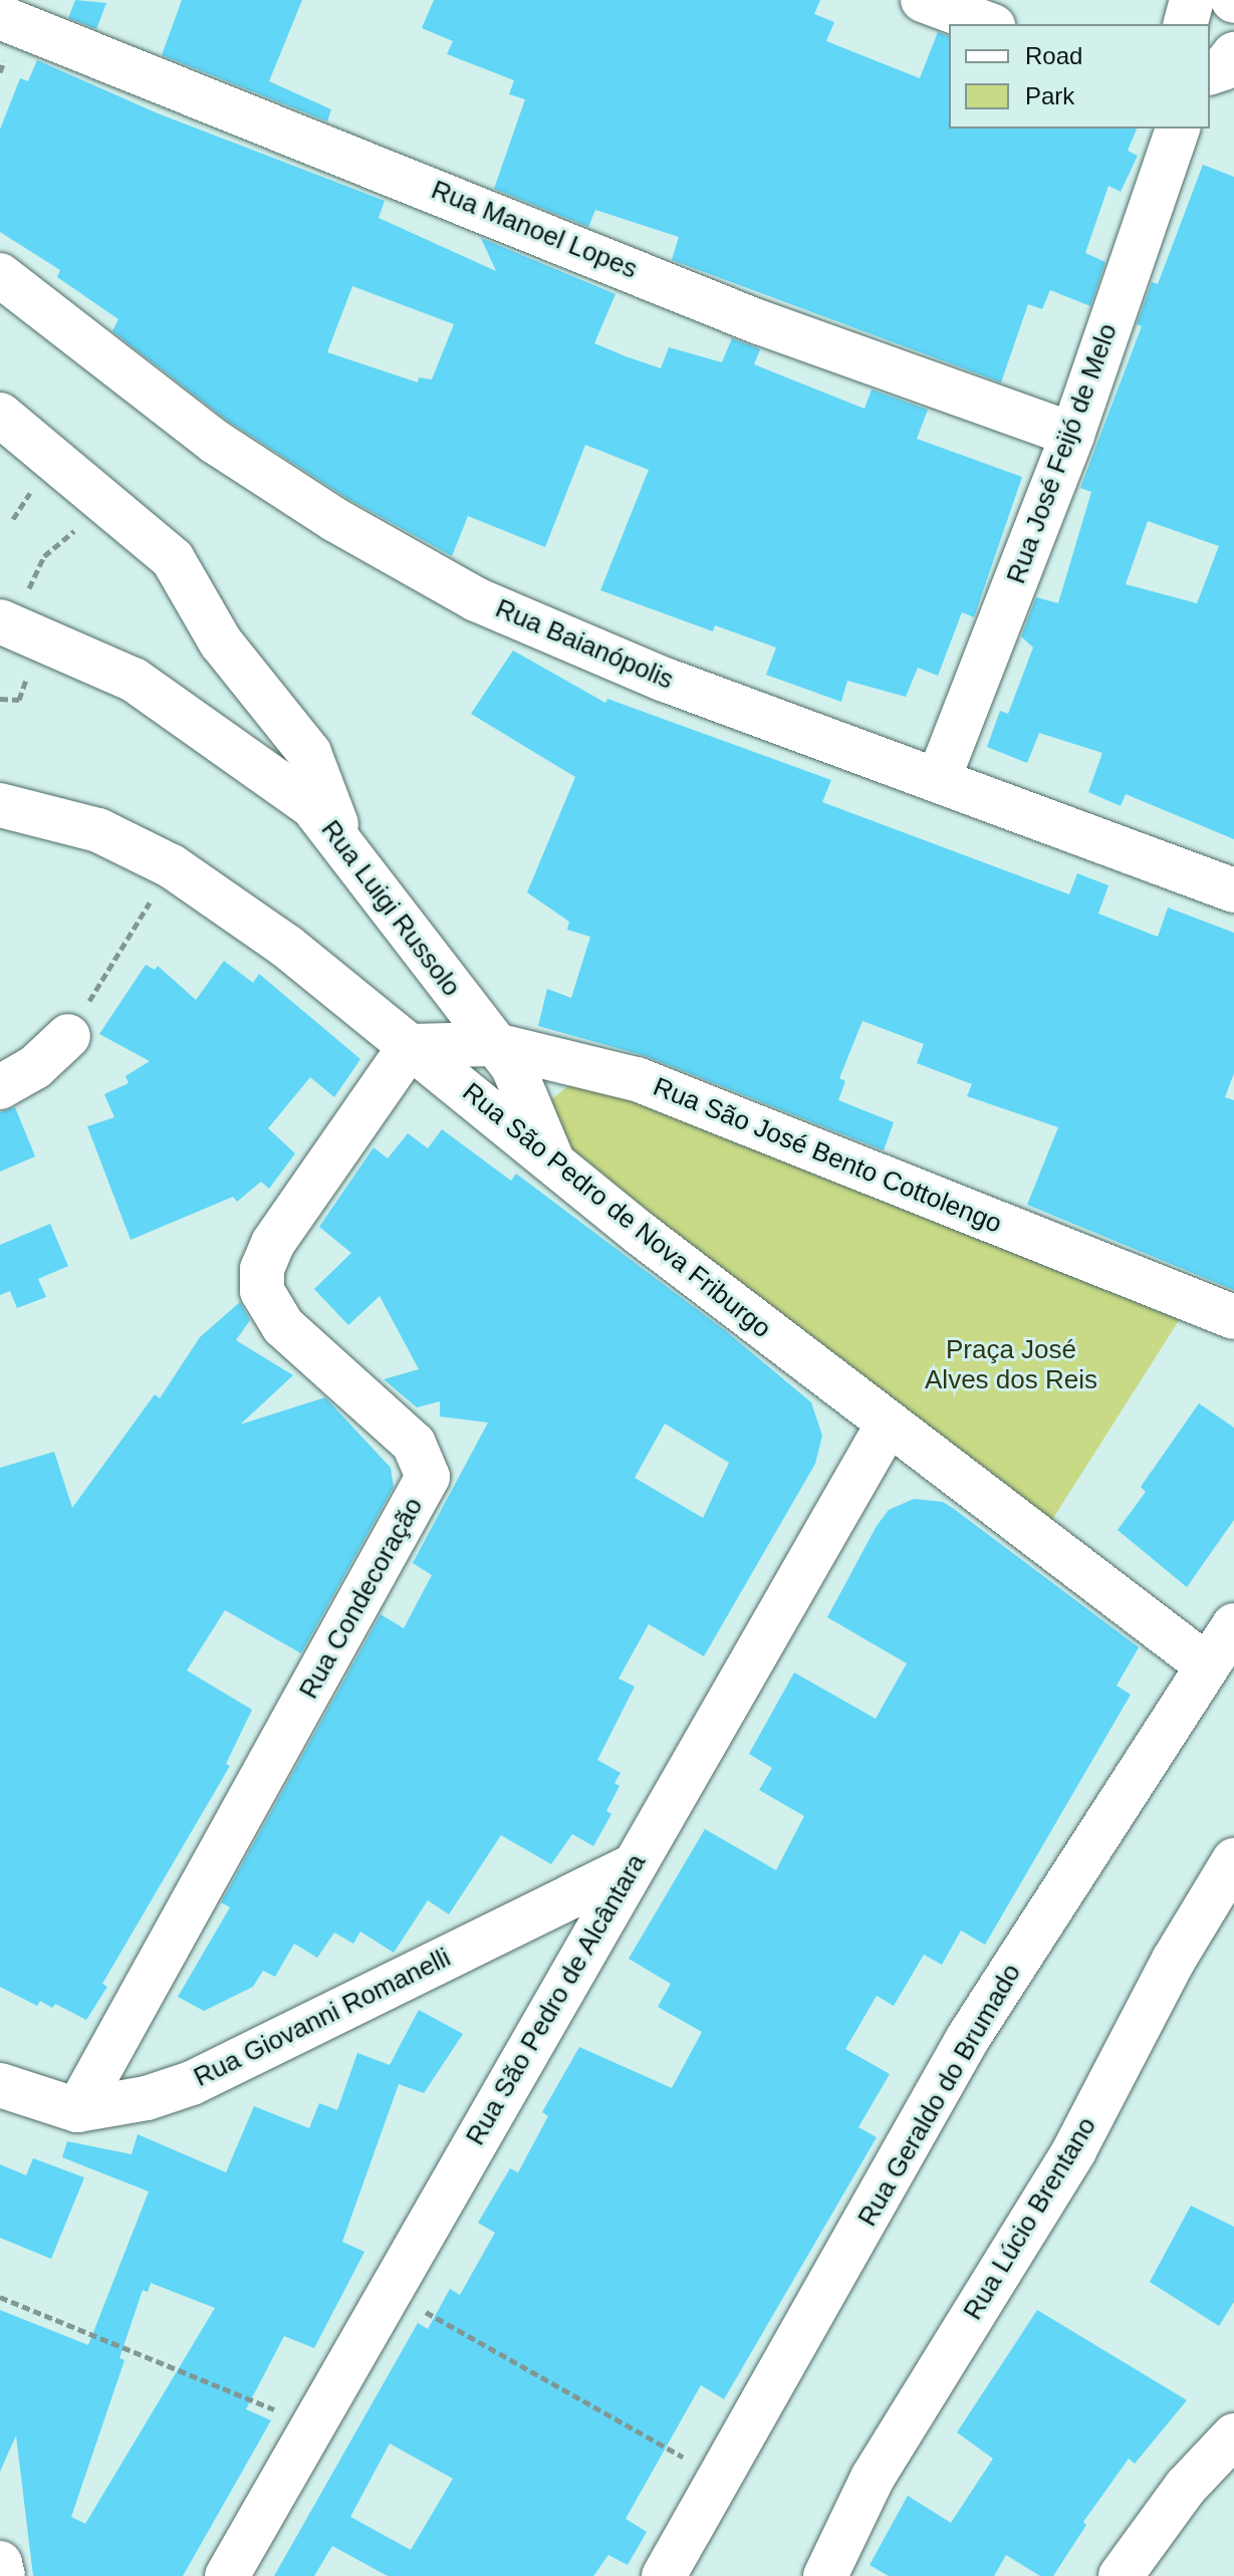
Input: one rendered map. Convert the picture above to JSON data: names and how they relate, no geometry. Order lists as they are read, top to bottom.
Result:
{
  "streets": {
    "street": [
      "Rua Manoel Lopes",
      "Rua José Feijó de Melo",
      "Rua Baianópolis",
      "Rua Luigi Russolo",
      "Rua São José Bento Cottolengo",
      "Rua São Pedro de Nova Friburgo",
      "Rua Condecoração",
      "Rua São Pedro de Alcântara",
      "Rua Giovanni Romanelli",
      "Rua Geraldo do Brumado",
      "Rua Lúcio Brentano"
    ]
  },
  "crossings": [
    ["Rua Manoel Lopes", "Rua José Feijó de Melo"],
    ["Rua José Feijó de Melo", "Rua Baianópolis"],
    ["Rua Luigi Russolo", "Rua São José Bento Cottolengo"],
    ["Rua Luigi Russolo", "Rua São Pedro de Nova Friburgo"],
    ["Rua São José Bento Cottolengo", "Rua São Pedro de Nova Friburgo"],
    ["Rua São José Bento Cottolengo", "Rua Condecoração"],
    ["Rua São Pedro de Nova Friburgo", "Rua Condecoração"],
    ["Rua São Pedro de Nova Friburgo", "Rua São Pedro de Alcântara"],
    ["Rua São Pedro de Nova Friburgo", "Rua Geraldo do Brumado"],
    ["Rua Condecoração", "Rua Giovanni Romanelli"],
    ["Rua São Pedro de Alcântara", "Rua Giovanni Romanelli"]
  ],
  "parks": ["Praça José Alves dos Reis"],
  "legend": ["Road", "Park"]
}
